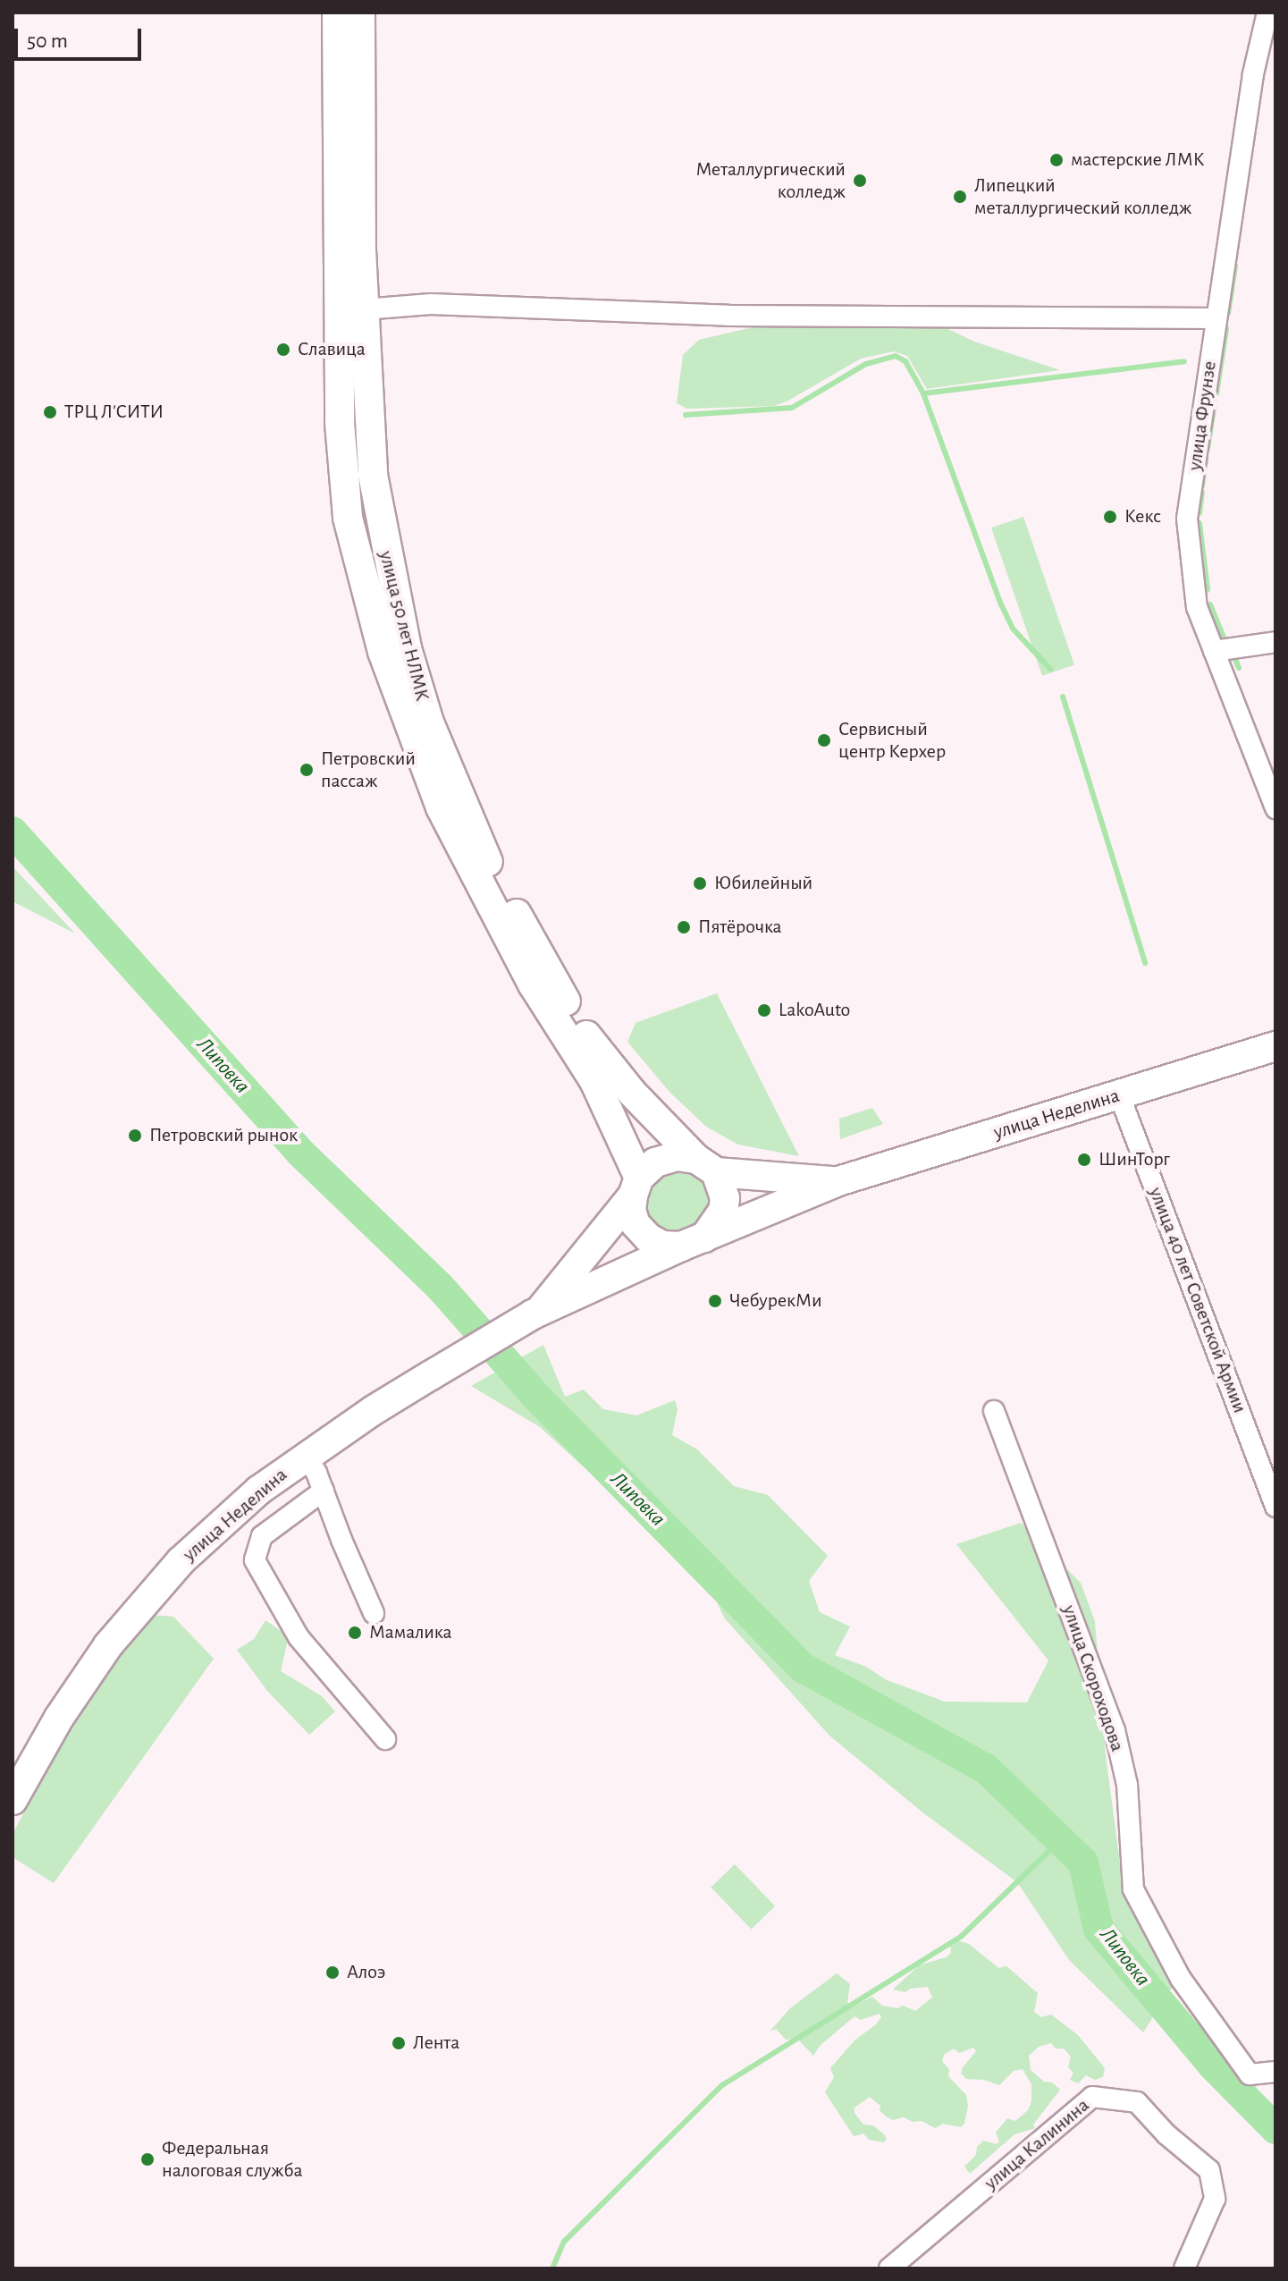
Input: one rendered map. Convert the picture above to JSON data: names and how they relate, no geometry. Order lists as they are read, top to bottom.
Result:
{
  "streets": {
    "main road": ["улица 50 лет НЛМК", "улица Неделина"],
    "street": [
      "улица Фрунзе",
      "улица 40 лет Советской Армии",
      "улица Скороходова",
      "улица Калинина"
    ]
  },
  "crossings": [
    ["улица 50 лет НЛМК", "улица Неделина"],
    ["улица Неделина", "улица 40 лет Советской Армии"]
  ],
  "water": ["Липовка"],
  "places": [
    "мастерские ЛМК",
    "Металлургический колледж",
    "Липецкий металлургический колледж",
    "Славица",
    "ТРЦ Л'СИТИ",
    "Кекс",
    "Сервисный центр Керхер",
    "Петровский пассаж",
    "Юбилейный",
    "Пятёрочка",
    "LakoAuto",
    "Петровский рынок",
    "ШинТорг",
    "ЧебурекМи",
    "Мамалика",
    "Алоэ",
    "Лента",
    "Федеральная налоговая служба"
  ],
  "scale_bar": "50 m"
}
